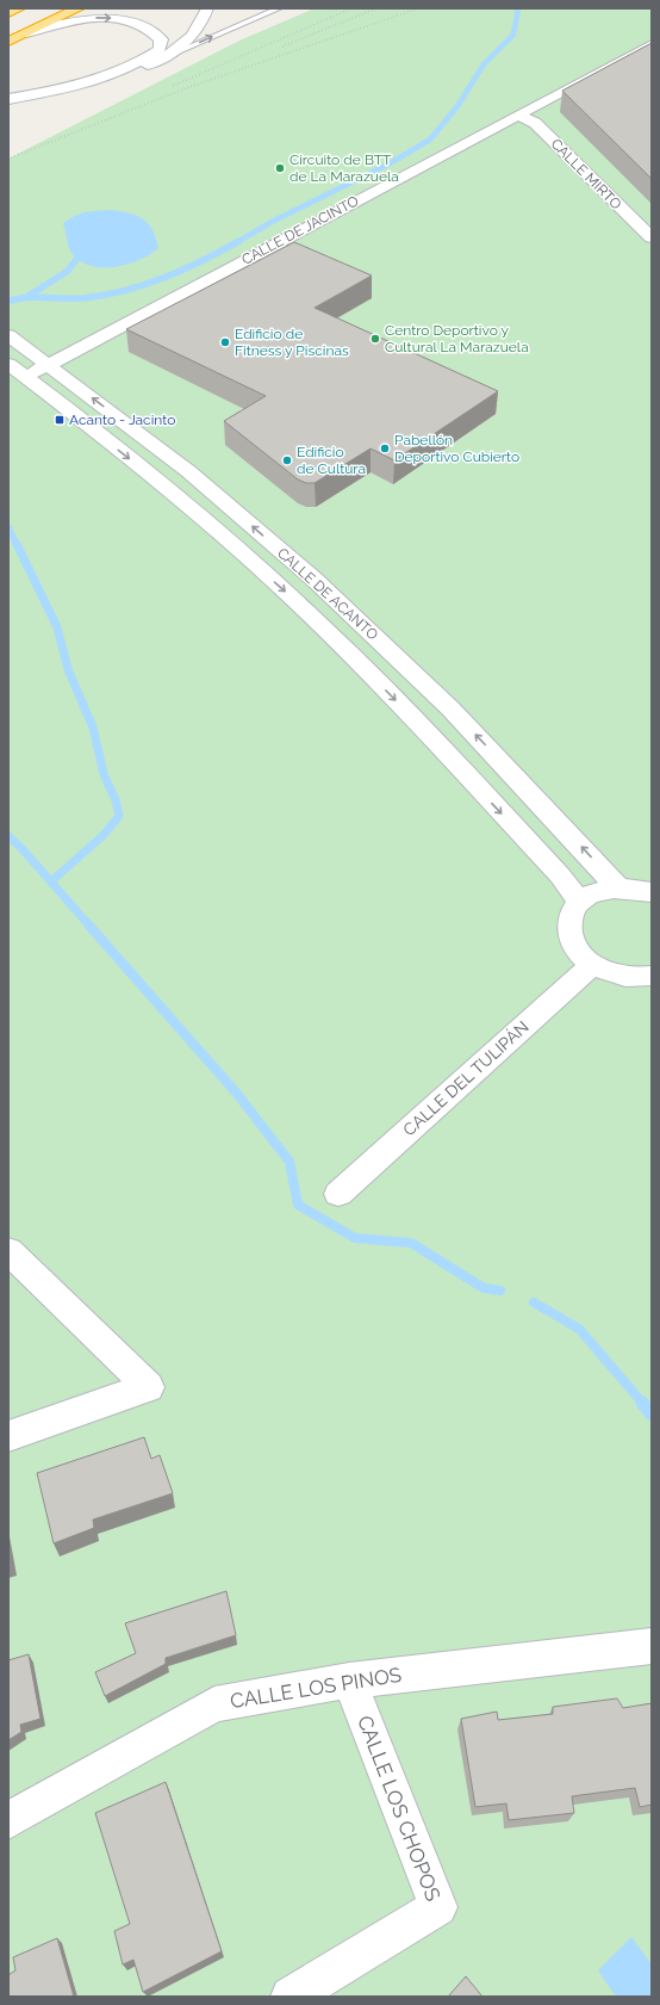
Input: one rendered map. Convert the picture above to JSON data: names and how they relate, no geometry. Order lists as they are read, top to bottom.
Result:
{
  "streets": {
    "street": [
      "CALLE MIRTO",
      "CALLE DE JACINTO",
      "CALLE DE ACANTO",
      "CALLE DEL TULIPÁN",
      "CALLE LOS PINOS",
      "CALLE LOS CHOPOS"
    ]
  },
  "crossings": [
    ["CALLE MIRTO", "CALLE DE JACINTO"],
    ["CALLE DE JACINTO", "CALLE DE ACANTO"],
    ["CALLE LOS PINOS", "CALLE LOS CHOPOS"]
  ],
  "places": {
    "other": [
      "Circuito de BTT de La Marazuela",
      "Centro Deportivo y Cultural La Marazuela",
      "Edificio de Fitness y Piscinas",
      "Pabellón Deportivo Cubierto",
      "Edificio de Cultura"
    ],
    "transit": ["Acanto - Jacinto"]
  }
}
